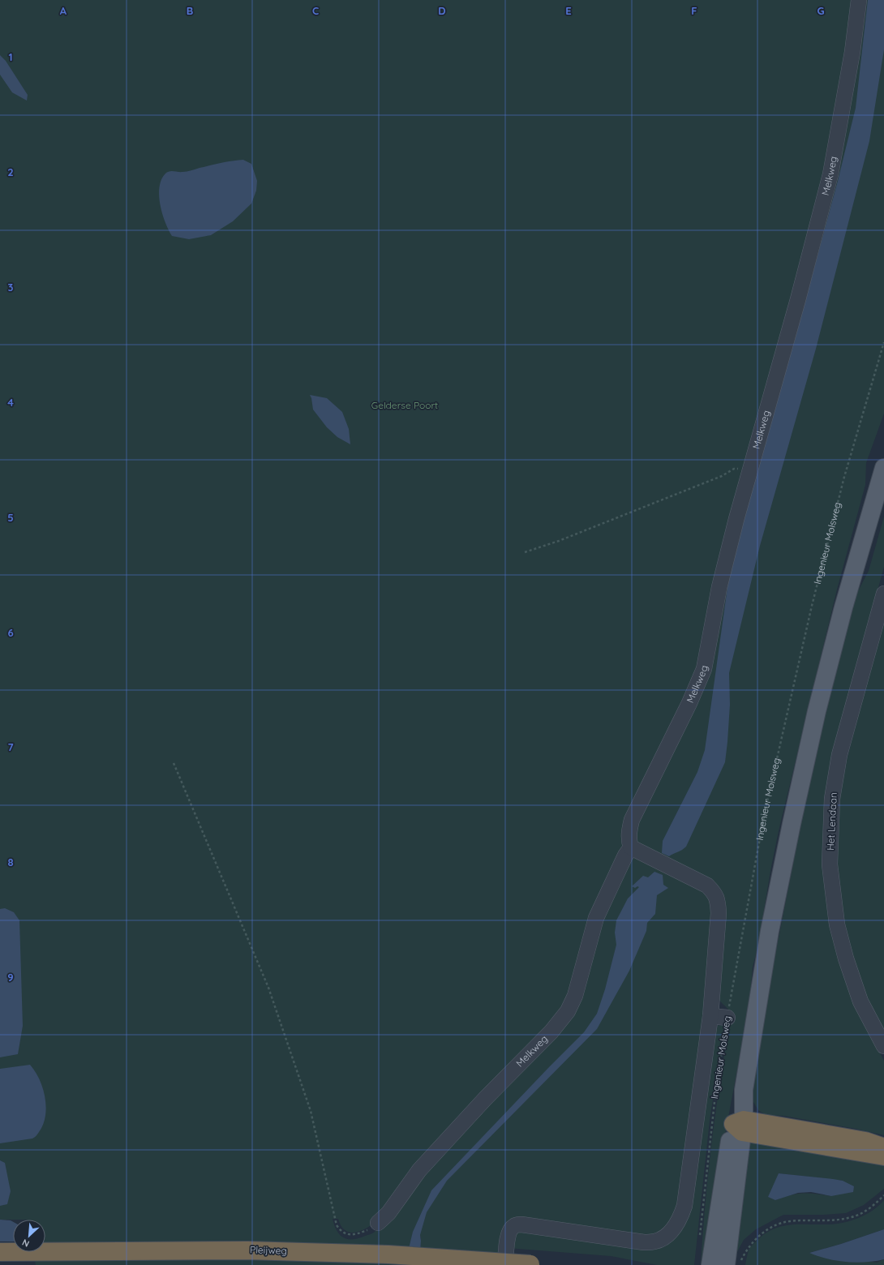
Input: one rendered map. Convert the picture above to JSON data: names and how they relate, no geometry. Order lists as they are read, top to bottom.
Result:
{
  "streets": {
    "highway": ["Pleijweg"],
    "street": ["Melkweg", "Het Lendaan"],
    "path": ["Ingenieur Molsweg"]
  },
  "parks": ["Gelderse Poort"],
  "north": "bottom left",
  "grid": {
    "columns": [
      "A",
      "B",
      "C",
      "D",
      "E",
      "F",
      "G"
    ],
    "rows": [
      "1",
      "2",
      "3",
      "4",
      "5",
      "6",
      "7",
      "8",
      "9"
    ]
  }
}
